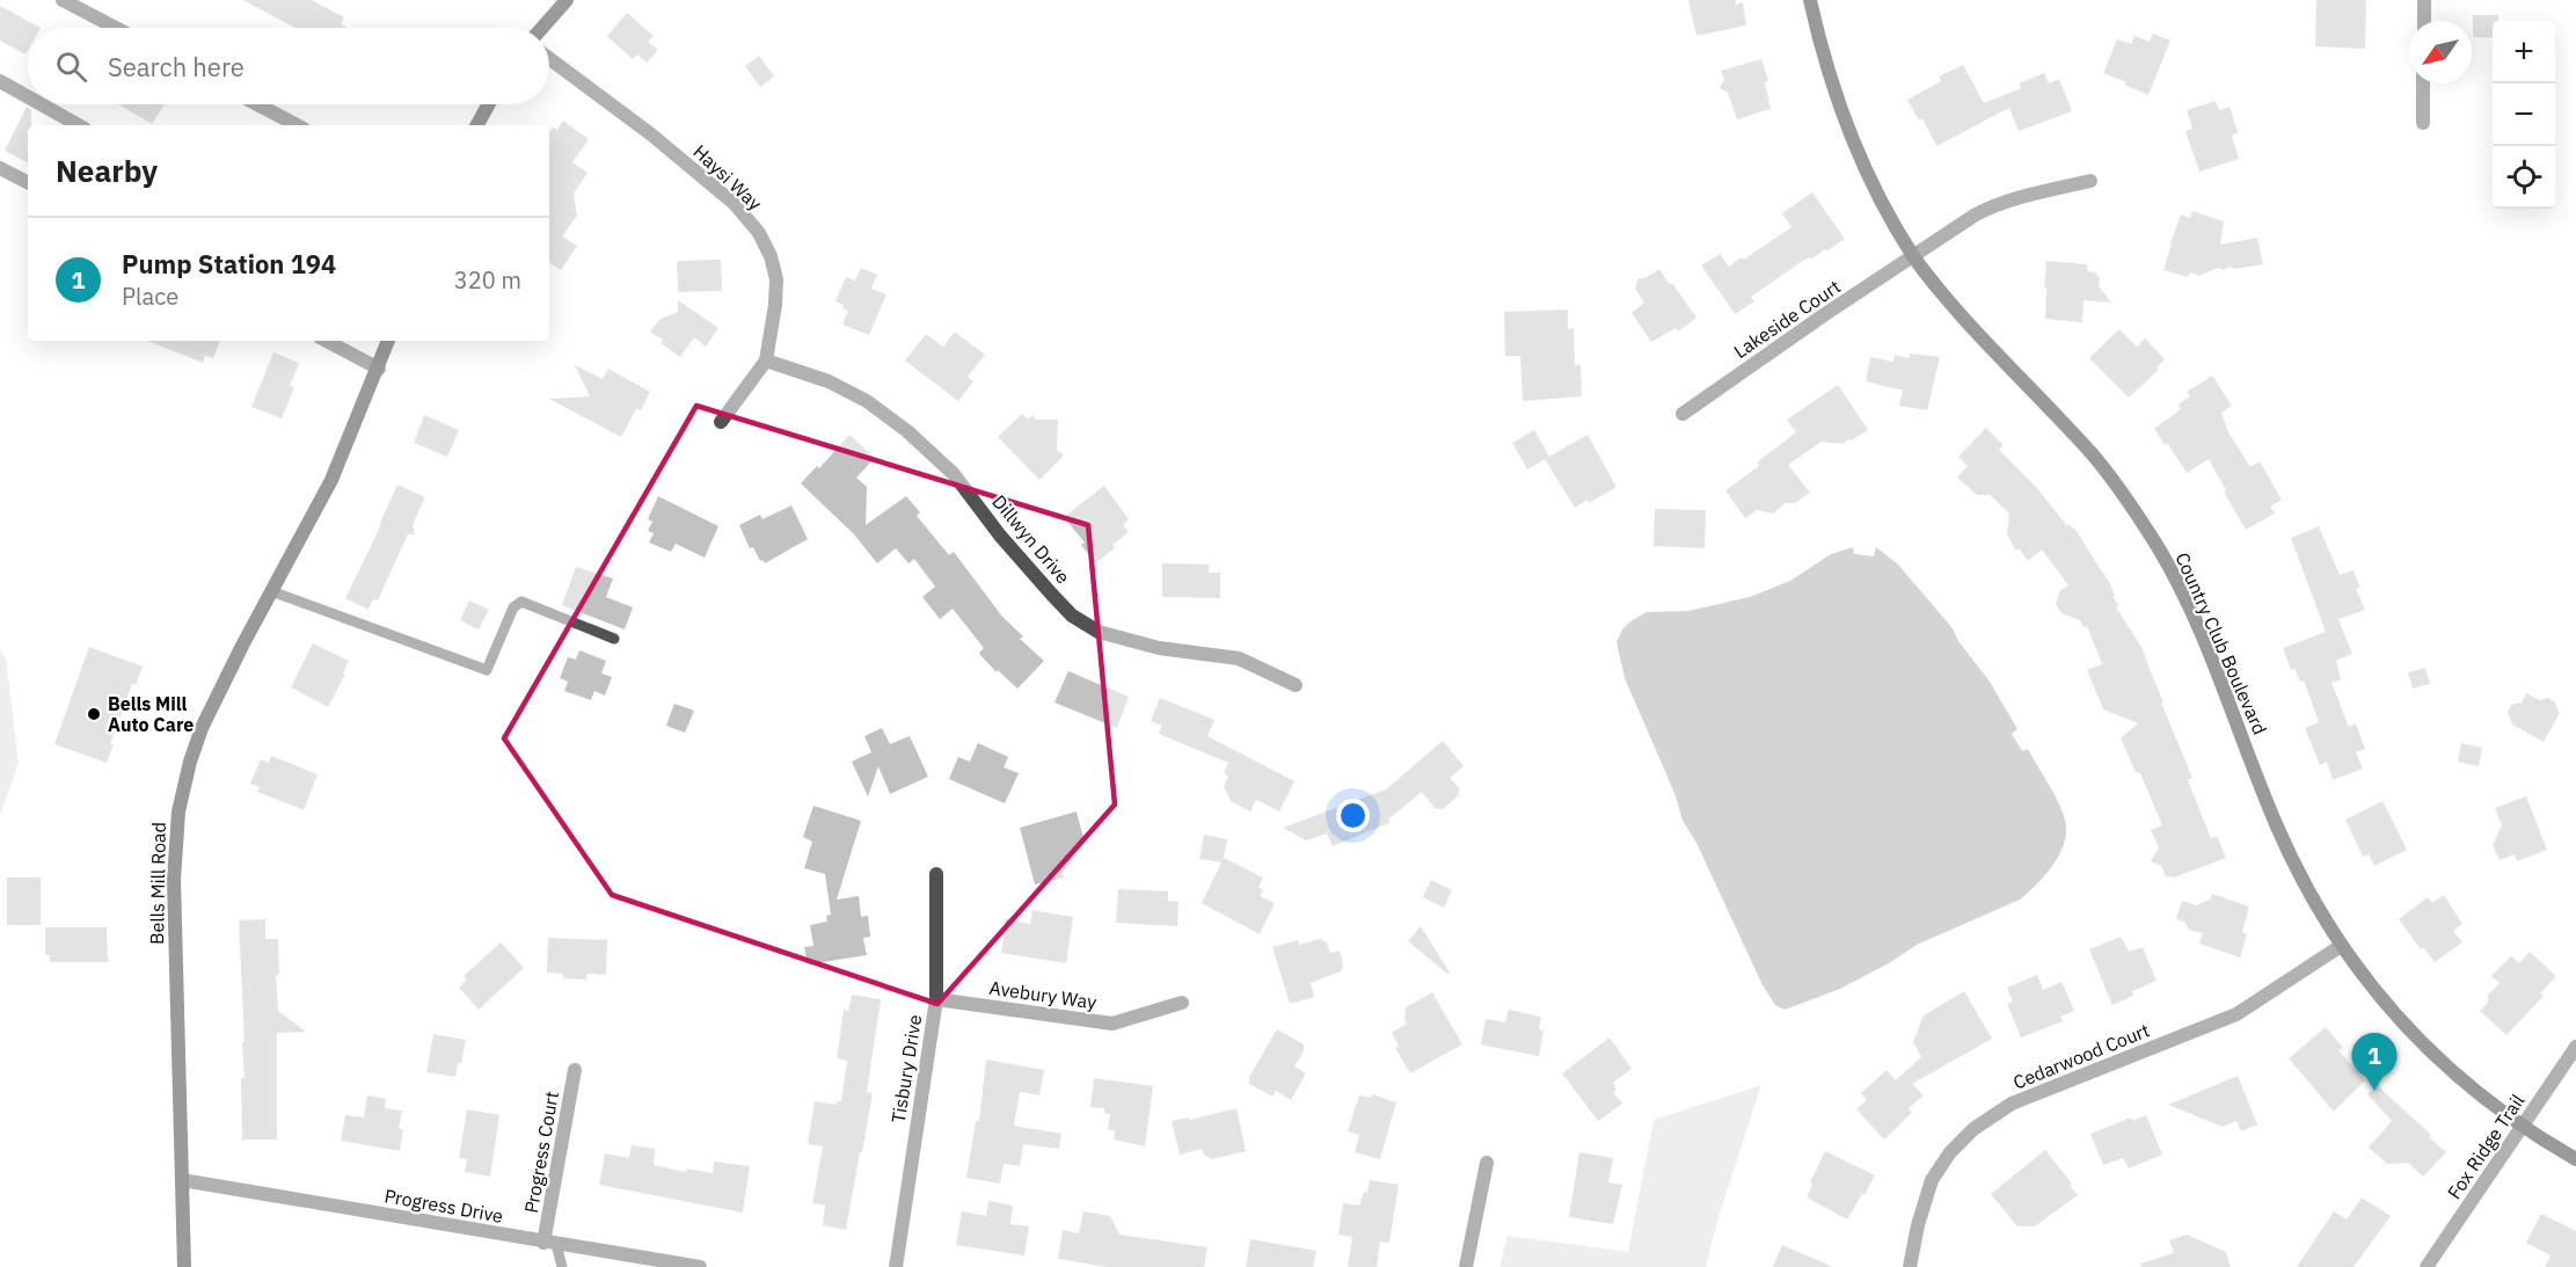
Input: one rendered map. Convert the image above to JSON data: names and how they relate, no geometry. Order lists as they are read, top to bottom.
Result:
{
  "streets": {
    "street": [
      "Haysi Way",
      "Lakeside Court",
      "Dillwyn Drive",
      "Country Club Boulevard",
      "Bells Mill Road",
      "Avebury Way",
      "Cedarwood Court",
      "Tisbury Drive",
      "Fox Ridge Trail",
      "Progress Court",
      "Progress Drive"
    ]
  },
  "crossings": [
    ["Haysi Way", "Dillwyn Drive"],
    ["Lakeside Court", "Country Club Boulevard"],
    ["Country Club Boulevard", "Cedarwood Court"],
    ["Country Club Boulevard", "Fox Ridge Trail"],
    ["Bells Mill Road", "Progress Drive"],
    ["Avebury Way", "Tisbury Drive"],
    ["Progress Court", "Progress Drive"]
  ],
  "places": ["Bells Mill Auto Care"],
  "north": "bottom left",
  "page": {
    "map_buttons": ["+", "−"],
    "search": "Search here",
    "heading": "Nearby",
    "list": [
      {
        "mark": "1",
        "name": "Pump Station 194",
        "note": "Place",
        "value": "320 m"
      }
    ],
    "pins": "1"
  }
}
